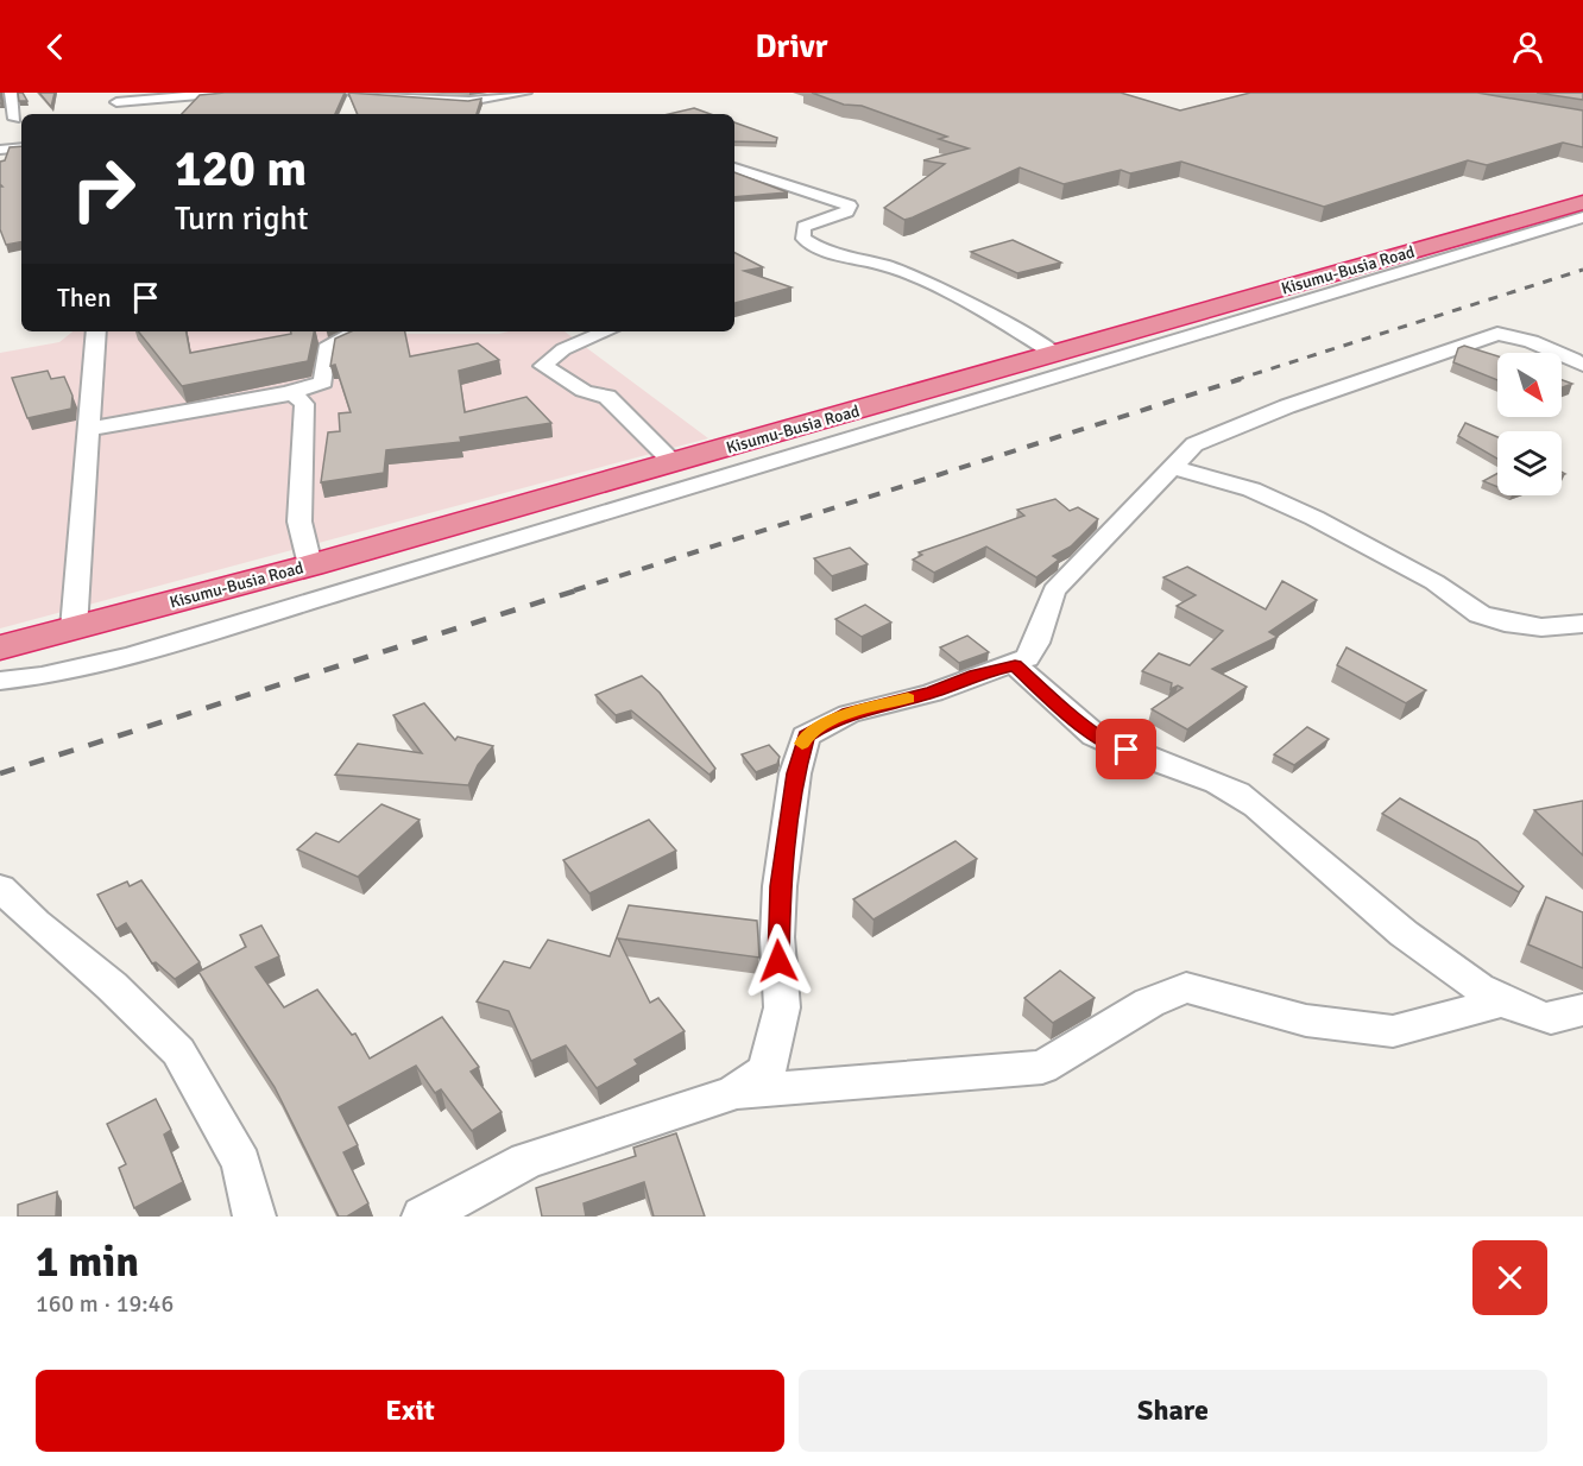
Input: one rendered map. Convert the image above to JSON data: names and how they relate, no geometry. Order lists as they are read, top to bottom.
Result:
{
  "streets": {
    "highway": ["Kisumu-Busia Road"]
  },
  "north": "bottom right",
  "page": {
    "header": "Drivr",
    "turn": ["120 m", "Turn right"],
    "then": "Then",
    "heading": ["1 min", "160 m · 19:46"],
    "buttons": ["Exit", "Share"]
  }
}
